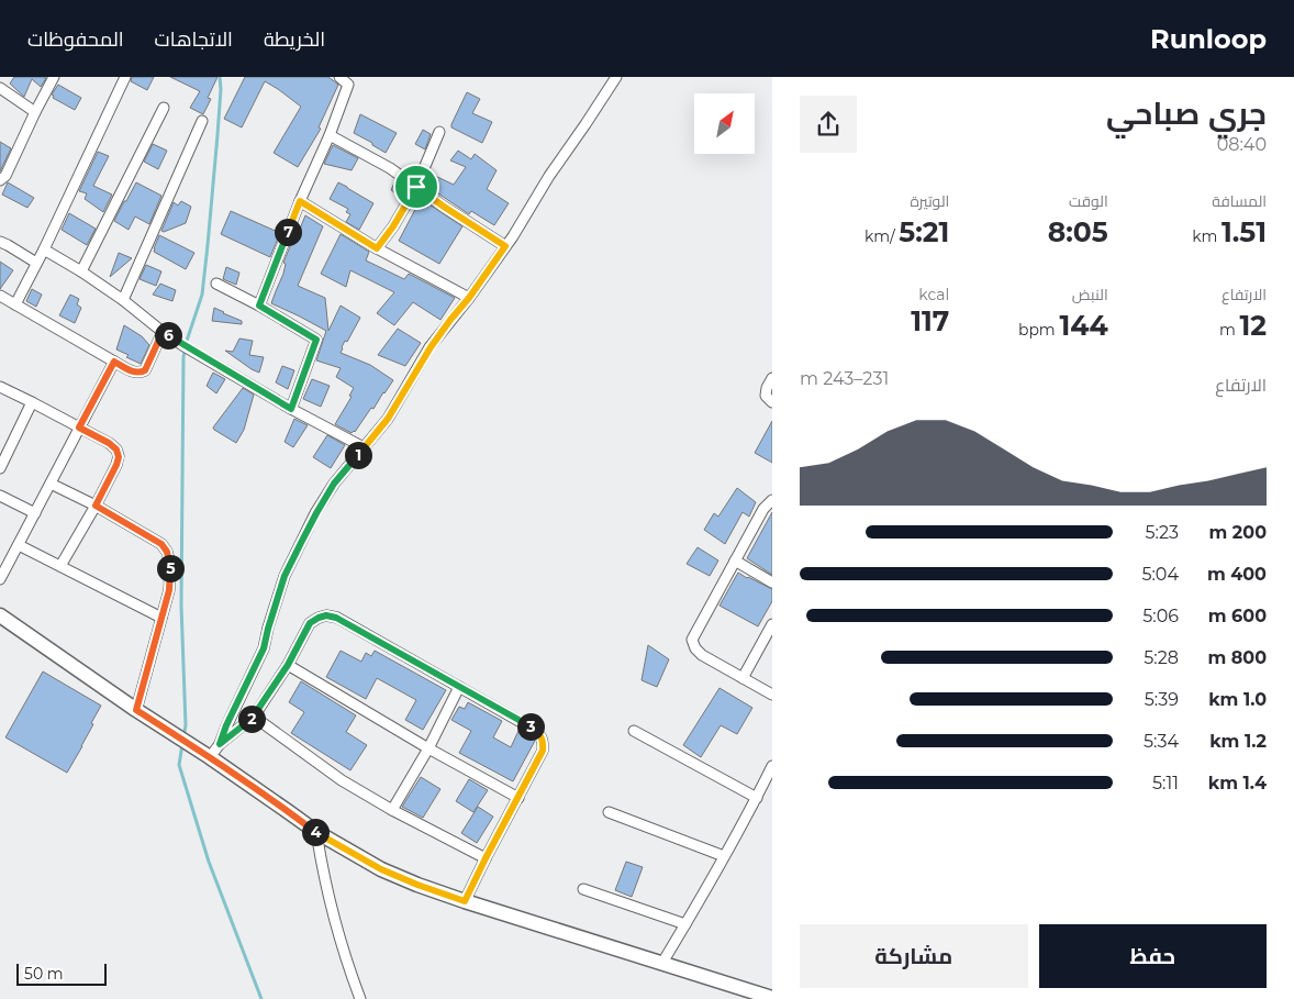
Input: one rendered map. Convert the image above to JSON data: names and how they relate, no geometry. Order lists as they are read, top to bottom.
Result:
{
  "scale_bar": "50 m",
  "north": "top right",
  "page": {
    "header": "Runloop",
    "nav": ["الخريطة", "الاتجاهات", "المحفوظات"],
    "heading": ["جري صباحي", "08:40"],
    "stats": [
      ["المسافة", "1.51 km"],
      ["الوقت", "8:05"],
      ["الوتيرة", "5:21 /km"],
      ["الارتفاع", "12 m"],
      ["النبض", "144 bpm"],
      ["kcal", "117"]
    ],
    "pins": [
      "7",
      "6",
      "1",
      "5",
      "2",
      "3",
      "4"
    ],
    "chart": ["الارتفاع", "231–243 m"],
    "list": [
      {
        "name": "200 m",
        "note": "5:23"
      },
      {
        "name": "400 m",
        "note": "5:04"
      },
      {
        "name": "600 m",
        "note": "5:06"
      },
      {
        "name": "800 m",
        "note": "5:28"
      },
      {
        "name": "1.0 km",
        "note": "5:39"
      },
      {
        "name": "1.2 km",
        "note": "5:34"
      },
      {
        "name": "1.4 km",
        "note": "5:11"
      }
    ],
    "buttons": ["حفظ", "مشاركة"],
    "scale": "50 m"
  }
}
